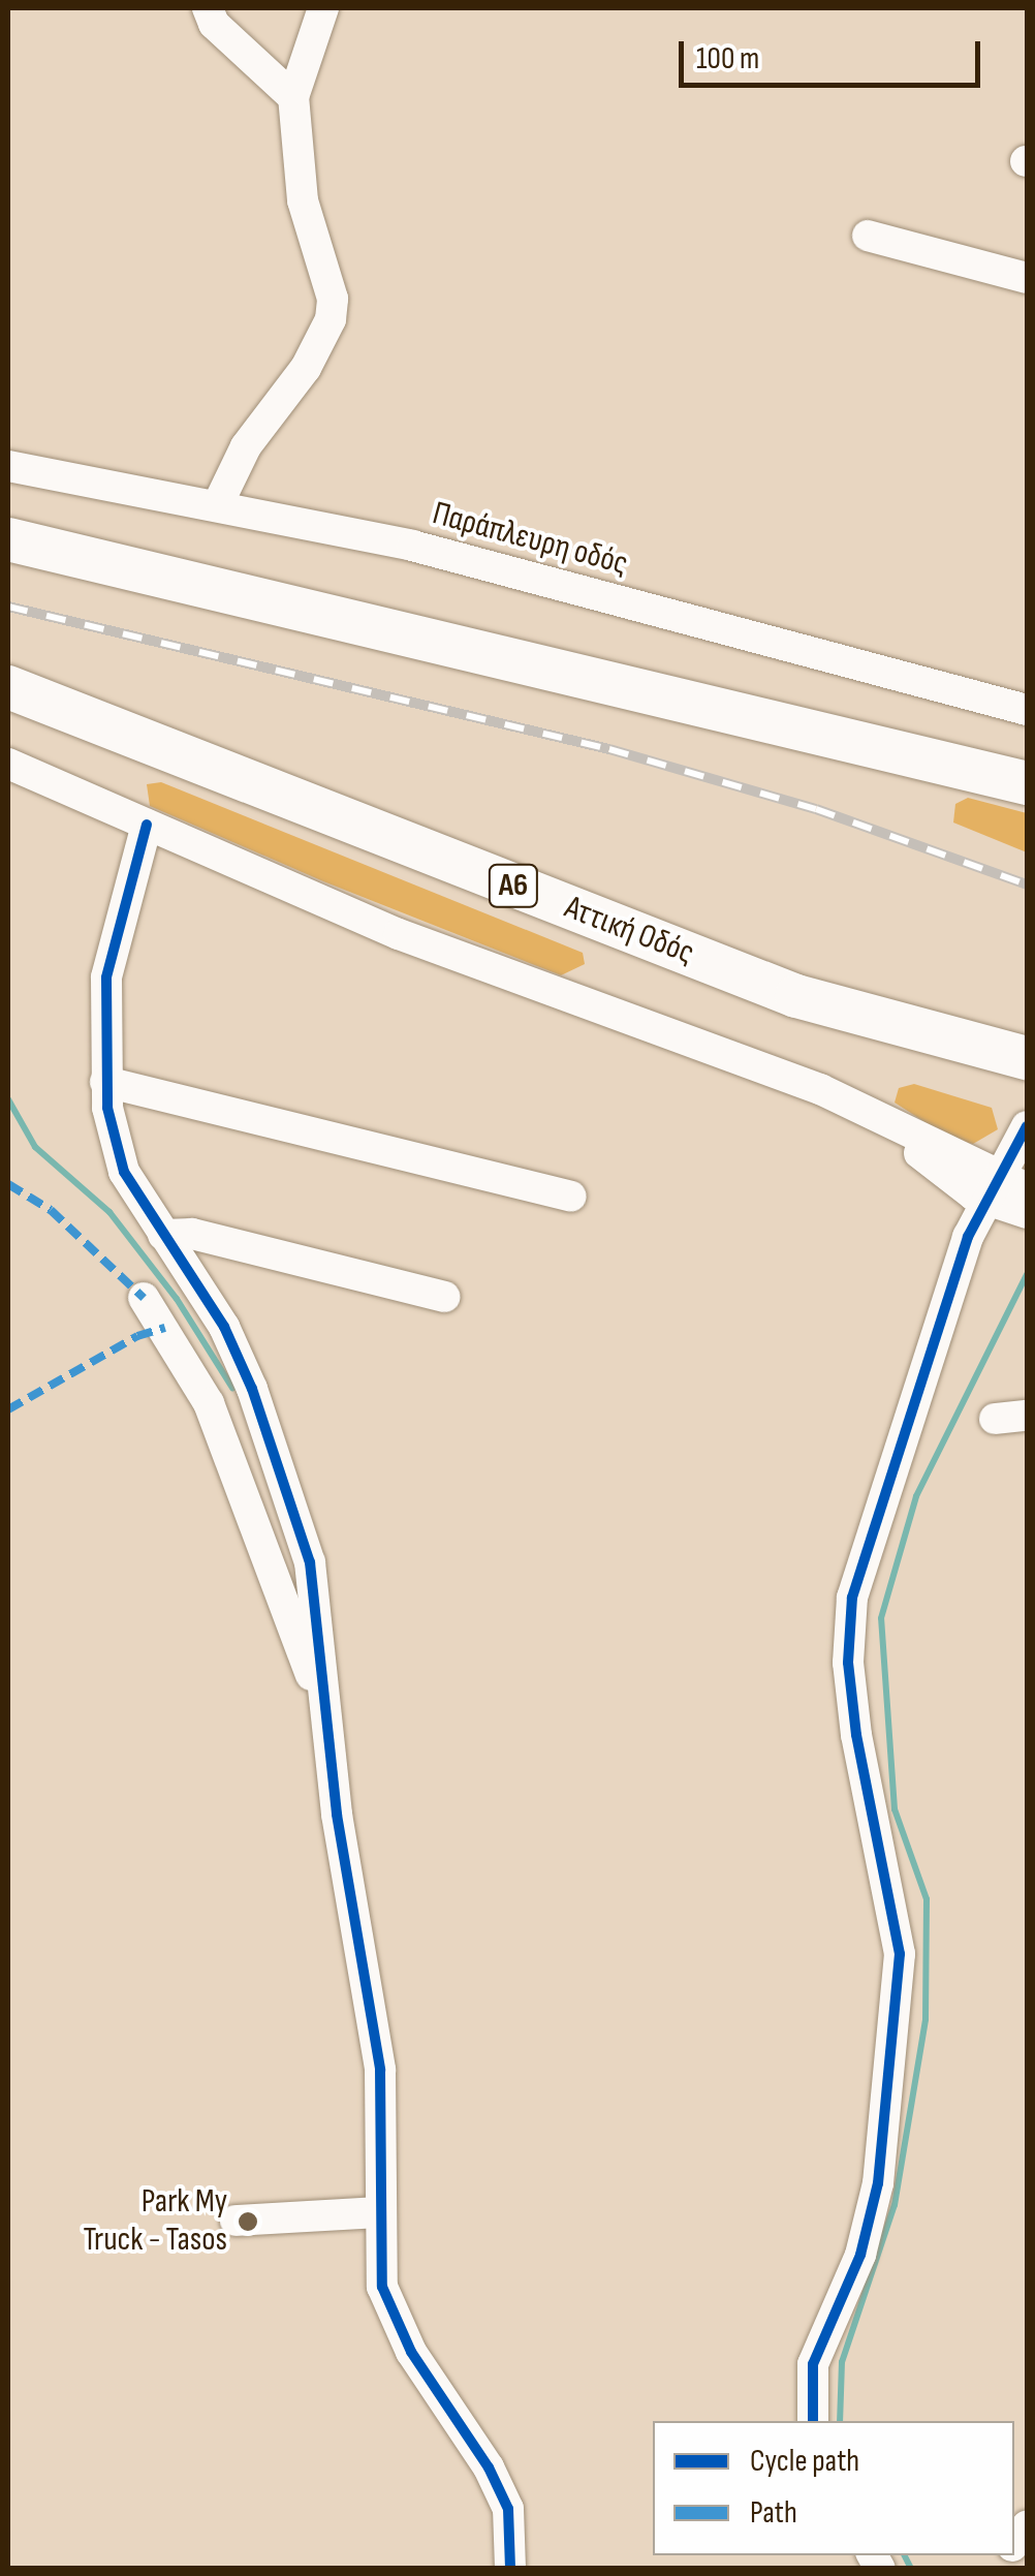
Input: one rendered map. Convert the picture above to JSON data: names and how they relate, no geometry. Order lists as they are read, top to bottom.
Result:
{
  "streets": {
    "highway": ["Α6", "Αττική Οδός"],
    "street": ["Παράπλευρη οδός"]
  },
  "places": ["Park My Truck - Tasos"],
  "legend": ["Cycle path", "Path"],
  "scale_bar": "100 m"
}
